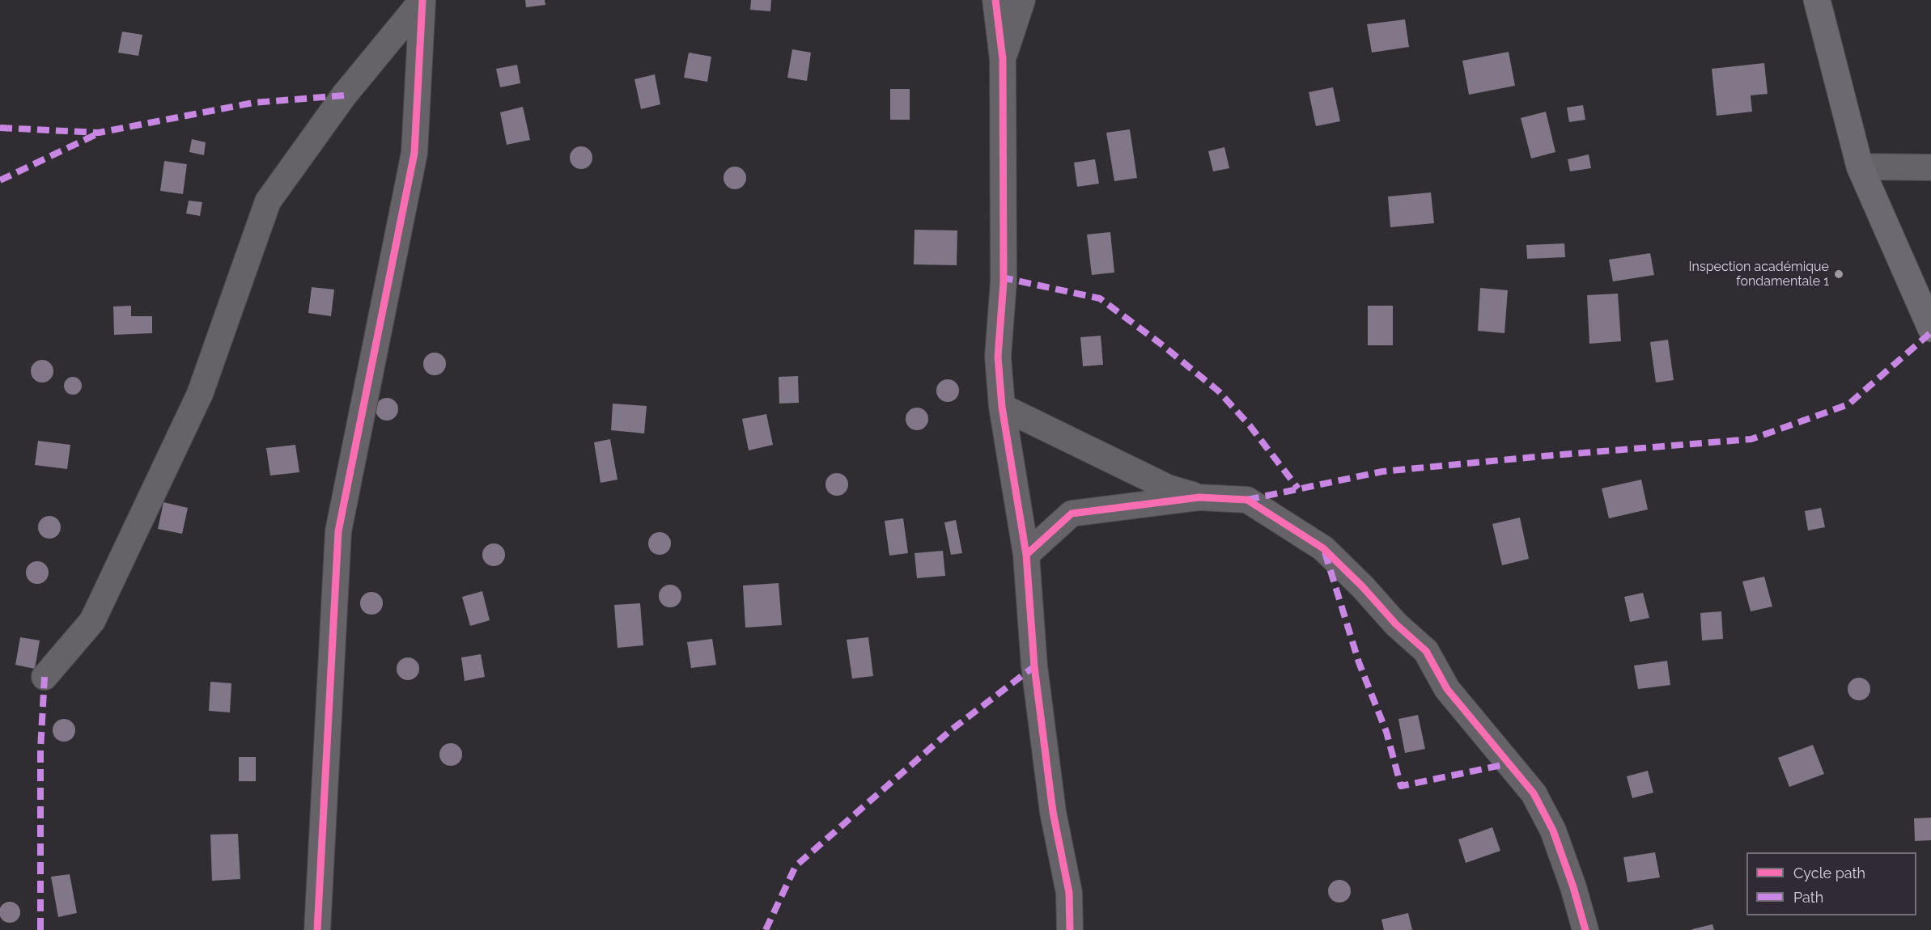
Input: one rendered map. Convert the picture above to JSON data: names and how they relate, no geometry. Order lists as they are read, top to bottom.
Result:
{
  "places": ["Inspection académique fondamentale 1"],
  "legend": ["Cycle path", "Path"]
}
